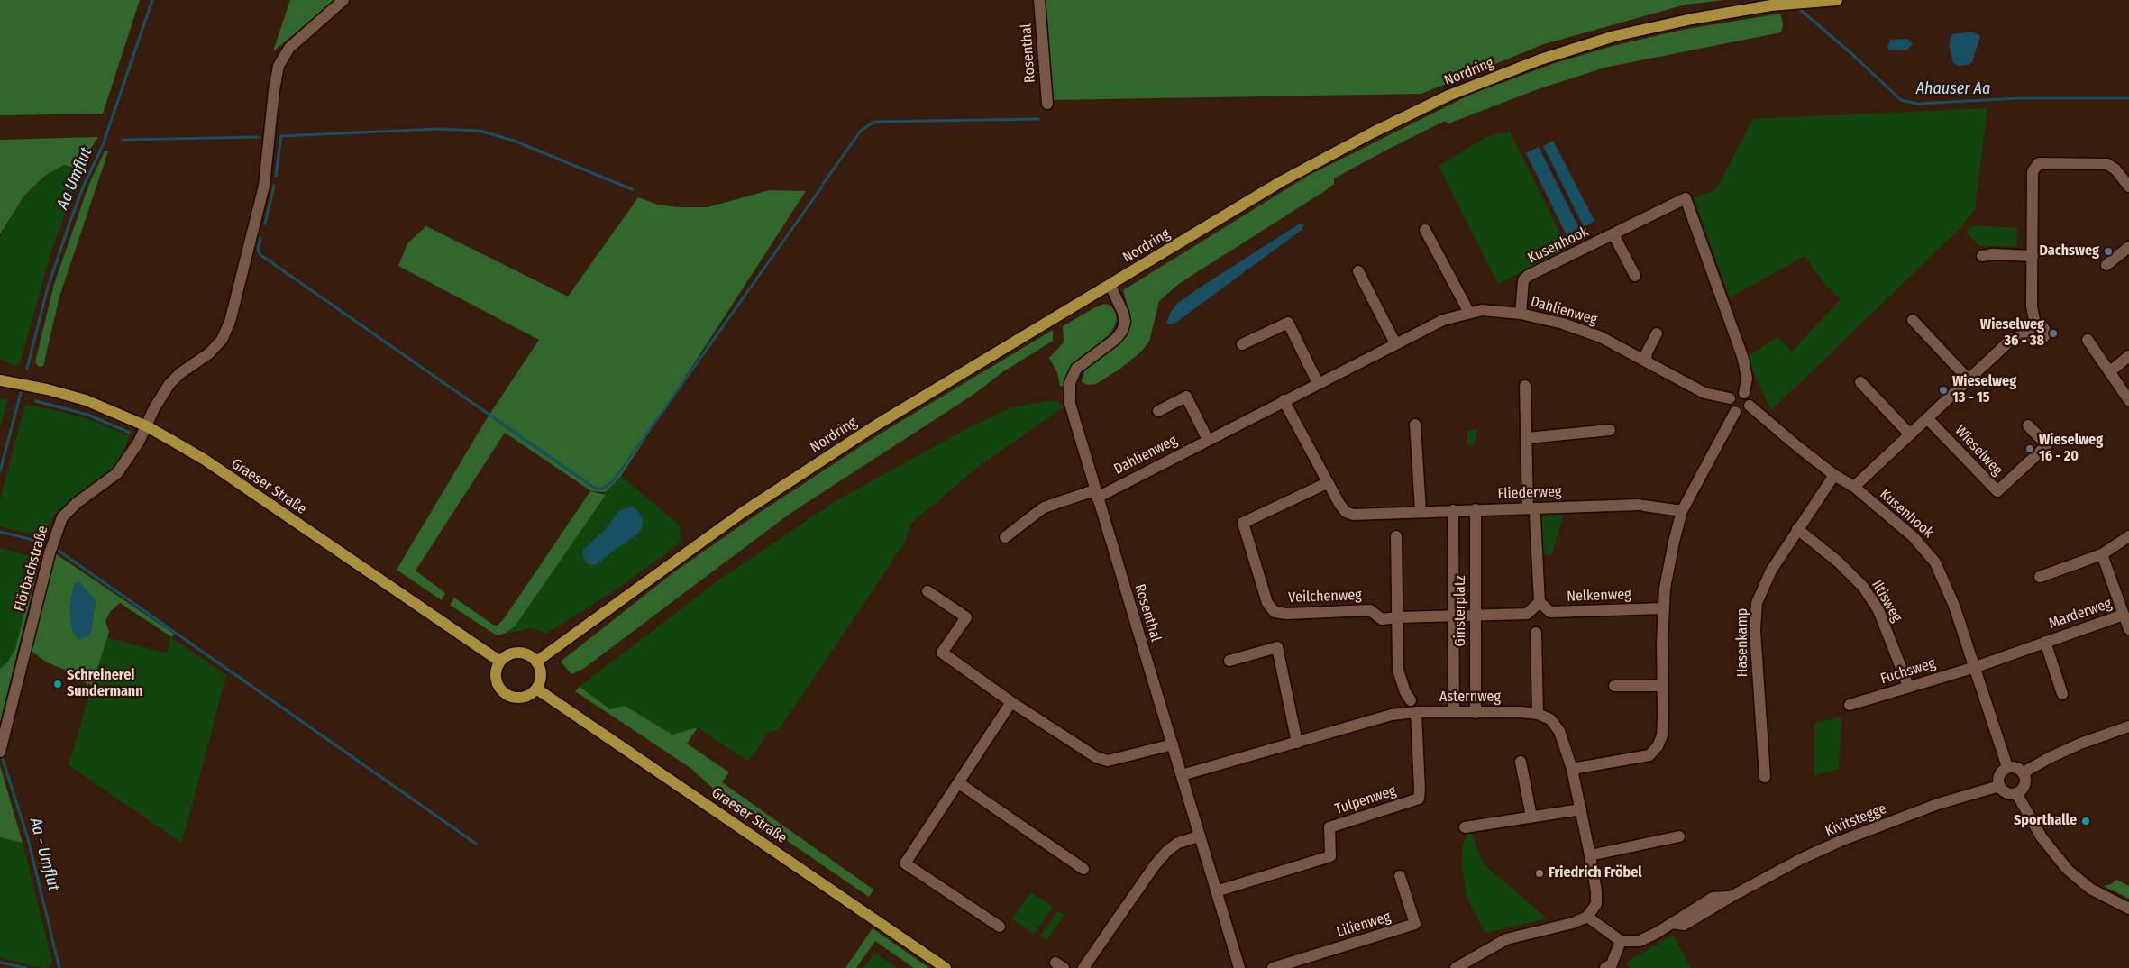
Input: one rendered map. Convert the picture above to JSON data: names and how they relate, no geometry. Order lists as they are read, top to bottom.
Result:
{
  "streets": {
    "main road": ["Nordring", "Graeser Straße"],
    "street": [
      "Rosenthal",
      "Kusenhook",
      "Dahlienweg",
      "Wieselweg",
      "Fliederweg",
      "Flörbachstraße",
      "Nelkenweg",
      "Veilchenweg",
      "Iltisweg",
      "Ginsterplatz",
      "Marderweg",
      "Hasenkamp",
      "Fuchsweg",
      "Asternweg",
      "Tulpenweg",
      "Kivitstegge",
      "Lilienweg"
    ]
  },
  "crossings": [
    ["Rosenthal", "Nordring"],
    ["Rosenthal", "Dahlienweg"],
    ["Rosenthal", "Asternweg"],
    ["Rosenthal", "Tulpenweg"],
    ["Nordring", "Graeser Straße"],
    ["Kusenhook", "Dahlienweg"],
    ["Kusenhook", "Marderweg"],
    ["Kusenhook", "Hasenkamp"],
    ["Kusenhook", "Fuchsweg"],
    ["Kusenhook", "Kivitstegge"],
    ["Dahlienweg", "Fliederweg"],
    ["Graeser Straße", "Flörbachstraße"],
    ["Fliederweg", "Nelkenweg"],
    ["Fliederweg", "Veilchenweg"],
    ["Fliederweg", "Ginsterplatz"],
    ["Veilchenweg", "Ginsterplatz"],
    ["Iltisweg", "Hasenkamp"],
    ["Iltisweg", "Fuchsweg"],
    ["Ginsterplatz", "Asternweg"],
    ["Marderweg", "Fuchsweg"],
    ["Asternweg", "Tulpenweg"]
  ],
  "water": ["Ahauser Aa", "Aa Umflut", "Aa - Umflut"],
  "places": [
    "Dachsweg",
    "Wieselweg 36 - 38",
    "Wieselweg 13 - 15",
    "Wieselweg 16 - 20",
    "Schreinerei Sundermann",
    "Sporthalle",
    "Friedrich Fröbel"
  ]
}
